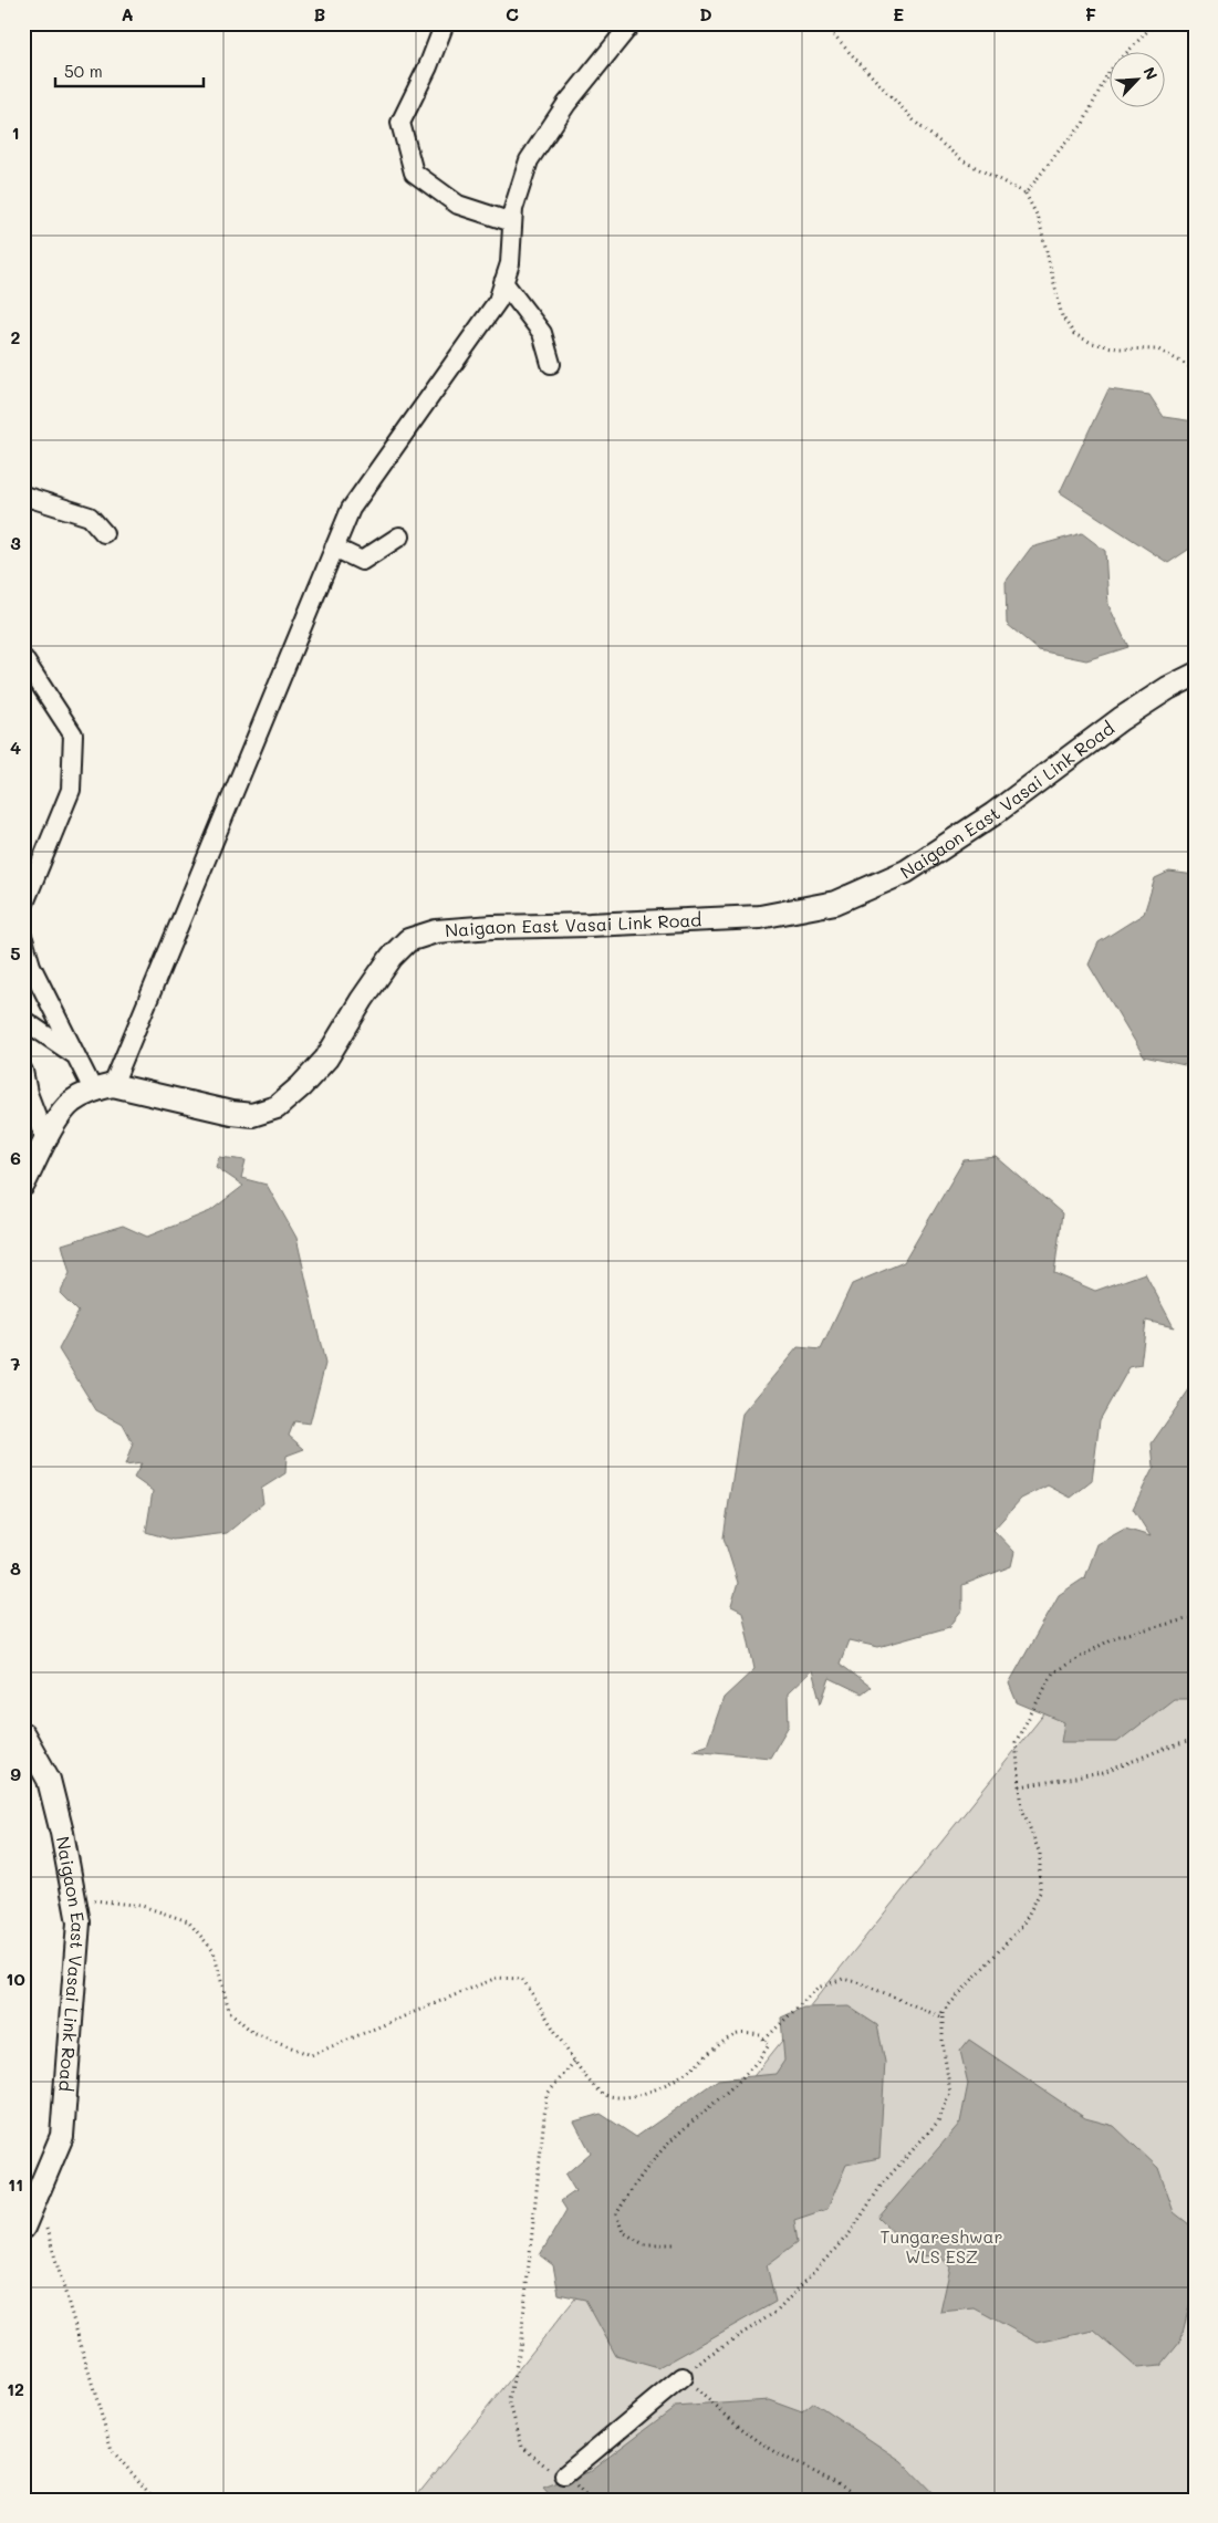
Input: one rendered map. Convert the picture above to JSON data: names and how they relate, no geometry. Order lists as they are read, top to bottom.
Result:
{
  "streets": {
    "street": ["Naigaon East Vasai Link Road"]
  },
  "parks": ["Tungareshwar WLS ESZ"],
  "scale_bar": "50 m",
  "north": "top right",
  "grid": {
    "columns": [
      "A",
      "B",
      "C",
      "D",
      "E",
      "F"
    ],
    "rows": [
      "1",
      "2",
      "3",
      "4",
      "5",
      "6",
      "7",
      "8",
      "9",
      "10",
      "11",
      "12"
    ]
  }
}
